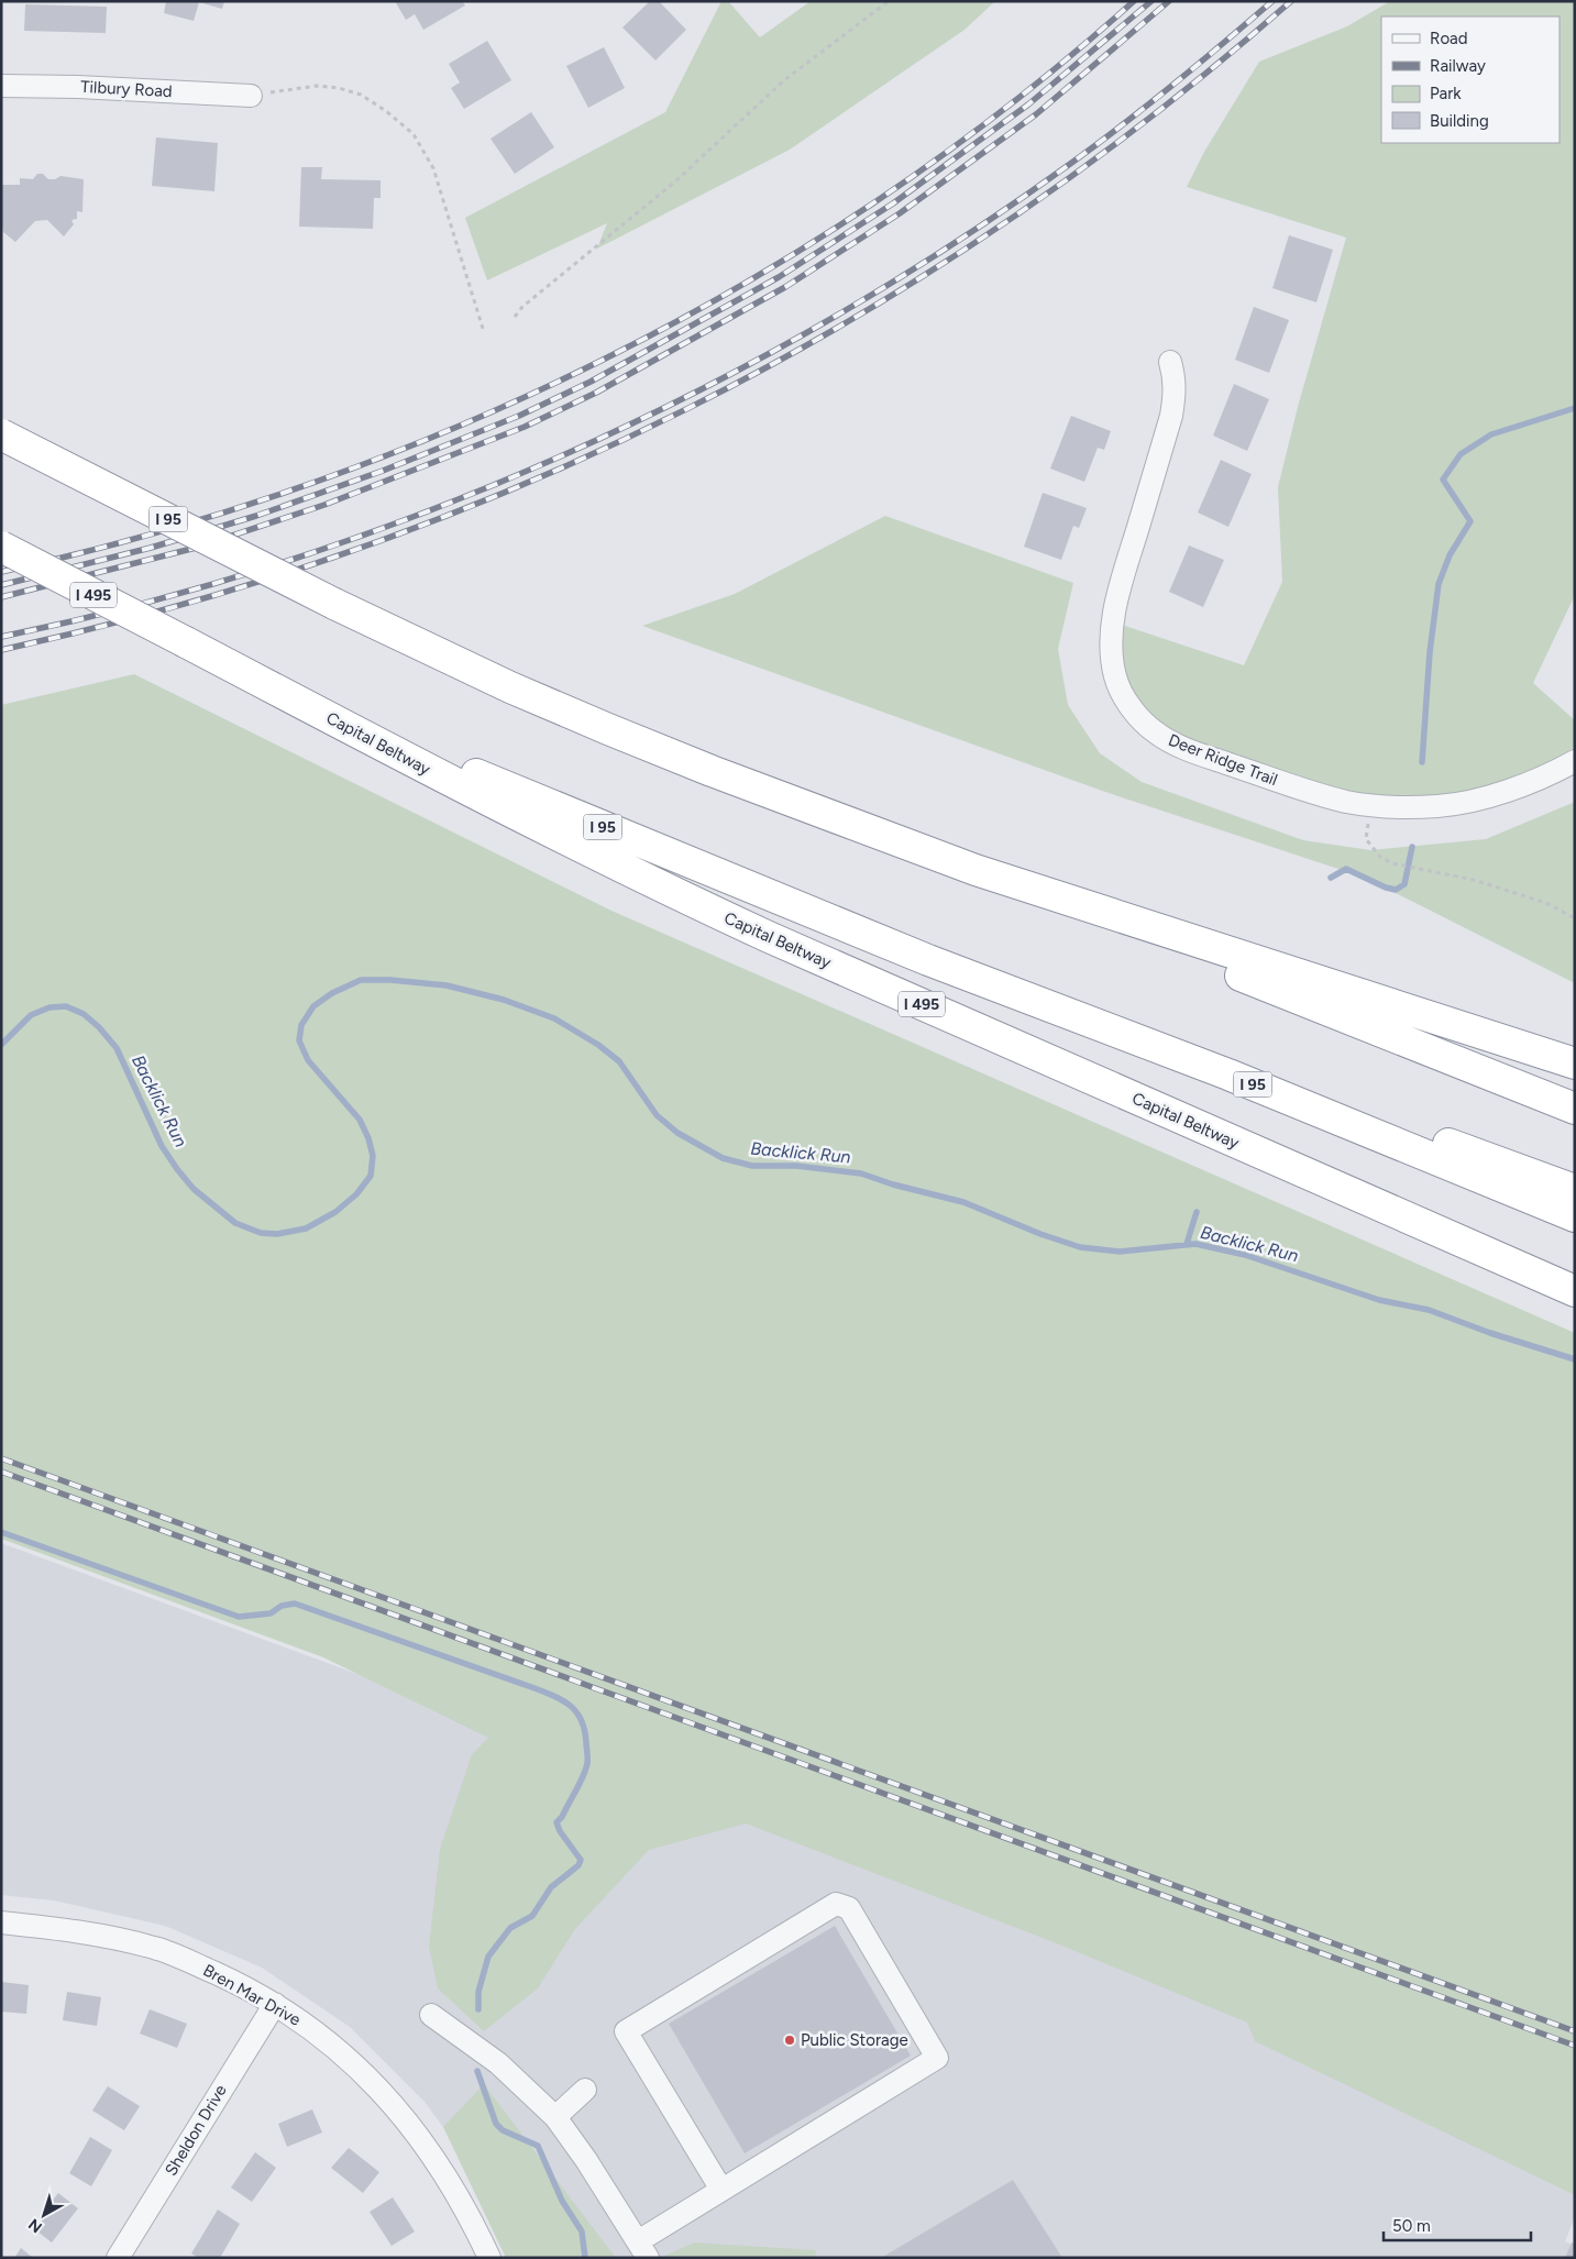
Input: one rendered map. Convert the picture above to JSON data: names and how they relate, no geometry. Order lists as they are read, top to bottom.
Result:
{
  "streets": {
    "highway": ["I 95", "I 495", "Capital Beltway"],
    "street": [
      "Tilbury Road",
      "Deer Ridge Trail",
      "Bren Mar Drive",
      "Sheldon Drive"
    ]
  },
  "crossings": [
    ["I 95", "Capital Beltway"],
    ["Bren Mar Drive", "Sheldon Drive"]
  ],
  "water": ["Backlick Run"],
  "places": ["Public Storage"],
  "legend": [
    "Road",
    "Railway",
    "Park",
    "Building"
  ],
  "scale_bar": "50 m",
  "north": "bottom left"
}
